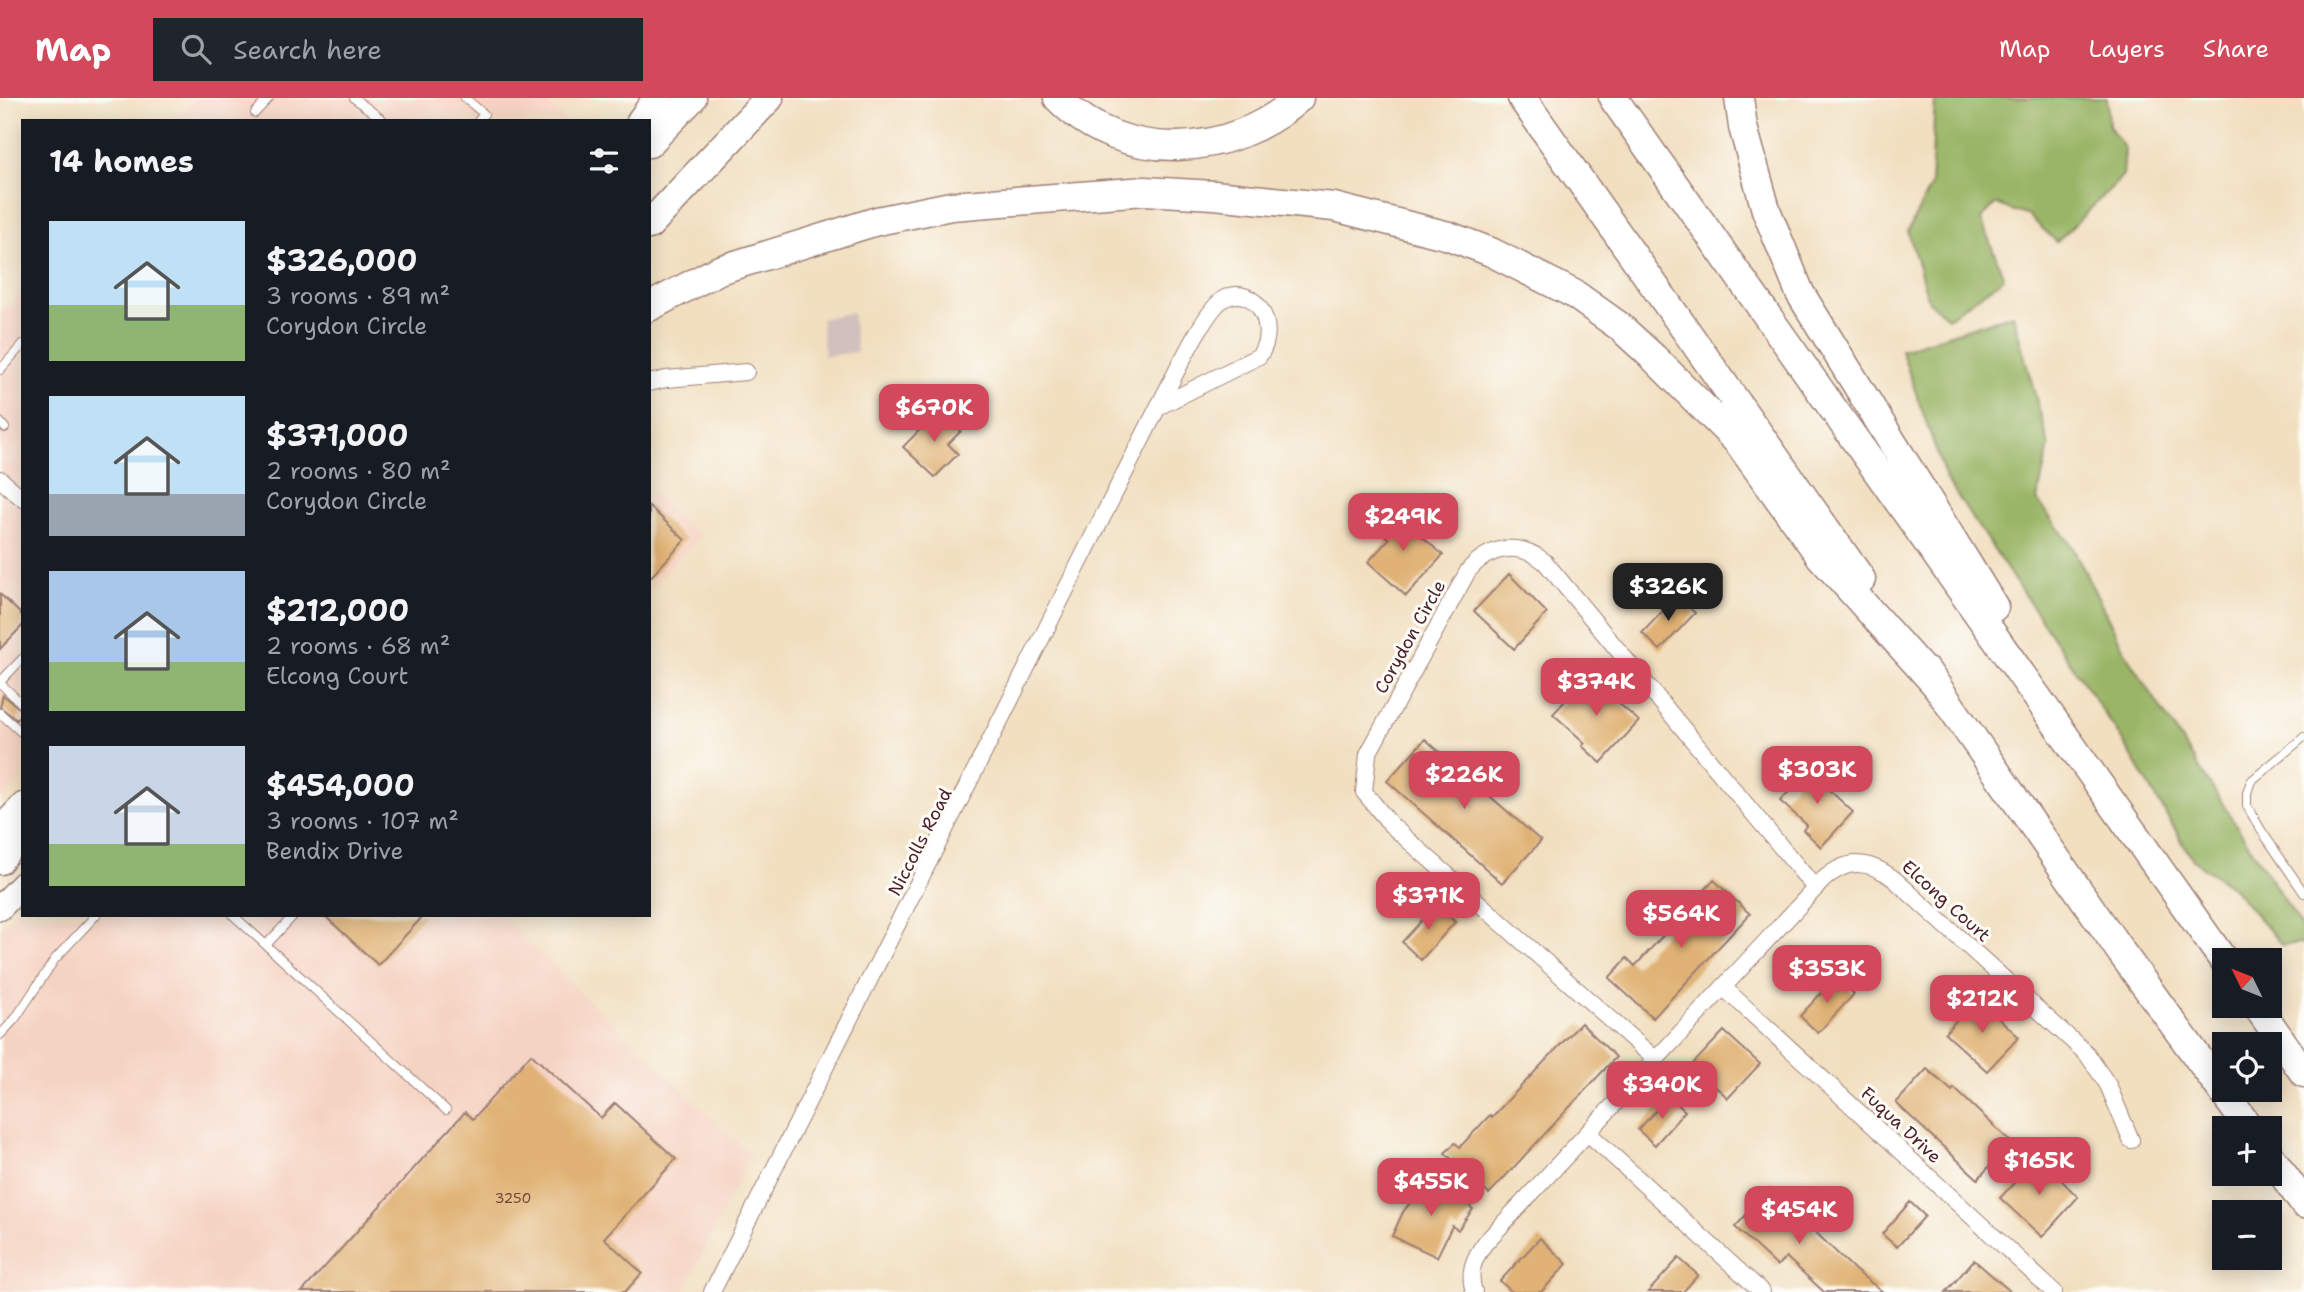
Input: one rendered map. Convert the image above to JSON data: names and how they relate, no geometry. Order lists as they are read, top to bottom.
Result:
{
  "streets": {
    "street": [
      "Corydon Circle",
      "Niccolls Road",
      "Elcong Court",
      "Fuqua Drive"
    ]
  },
  "crossings": [
    ["Corydon Circle", "Elcong Court"]
  ],
  "house_numbers": ["3250"],
  "north": "top left",
  "page": {
    "header": "Map",
    "search": "Search here",
    "nav": ["Map", "Layers", "Share"],
    "heading": "14 homes",
    "list": [
      {
        "name": "$326,000",
        "note": "3 rooms · 89 m² · Corydon Circle"
      },
      {
        "name": "$371,000",
        "note": "2 rooms · 80 m² · Corydon Circle"
      },
      {
        "name": "$212,000",
        "note": "2 rooms · 68 m² · Elcong Court"
      },
      {
        "name": "$454,000",
        "note": "3 rooms · 107 m² · Bendix Drive"
      }
    ],
    "price": [
      "$670K",
      "$249K",
      "$326K",
      "$374K",
      "$303K",
      "$226K",
      "$371K",
      "$564K",
      "$353K",
      "$212K",
      "$340K",
      "$165K",
      "$455K",
      "$454K"
    ],
    "map_buttons": ["+", "−"]
  }
}
